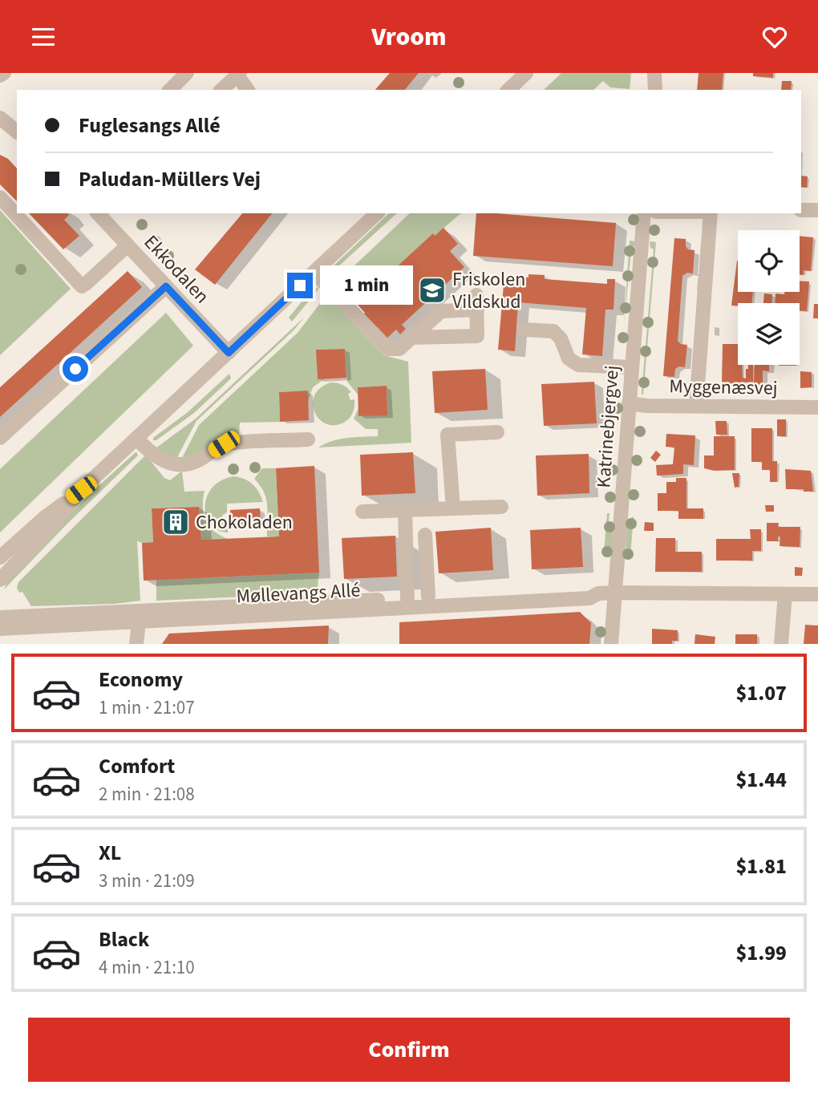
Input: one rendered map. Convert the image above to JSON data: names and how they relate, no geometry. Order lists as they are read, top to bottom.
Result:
{
  "streets": {
    "street": [
      "Ekkodalen",
      "Myggenæsvej",
      "Katrinebjergvej",
      "Møllevangs Allé"
    ]
  },
  "crossings": [
    ["Myggenæsvej", "Katrinebjergvej"],
    ["Katrinebjergvej", "Møllevangs Allé"]
  ],
  "places": {
    "school or university": ["Friskolen Vildskud"],
    "building": ["Chokoladen"]
  },
  "page": {
    "header": "Vroom",
    "banner": ["Fuglesangs Allé", "Paludan-Müllers Vej"],
    "bubble": "1 min",
    "list": [
      {
        "name": "Economy",
        "note": "1 min · 21:07",
        "value": "$1.07"
      },
      {
        "name": "Comfort",
        "note": "2 min · 21:08",
        "value": "$1.44"
      },
      {
        "name": "XL",
        "note": "3 min · 21:09",
        "value": "$1.81"
      },
      {
        "name": "Black",
        "note": "4 min · 21:10",
        "value": "$1.99"
      }
    ],
    "buttons": "Confirm"
  }
}
